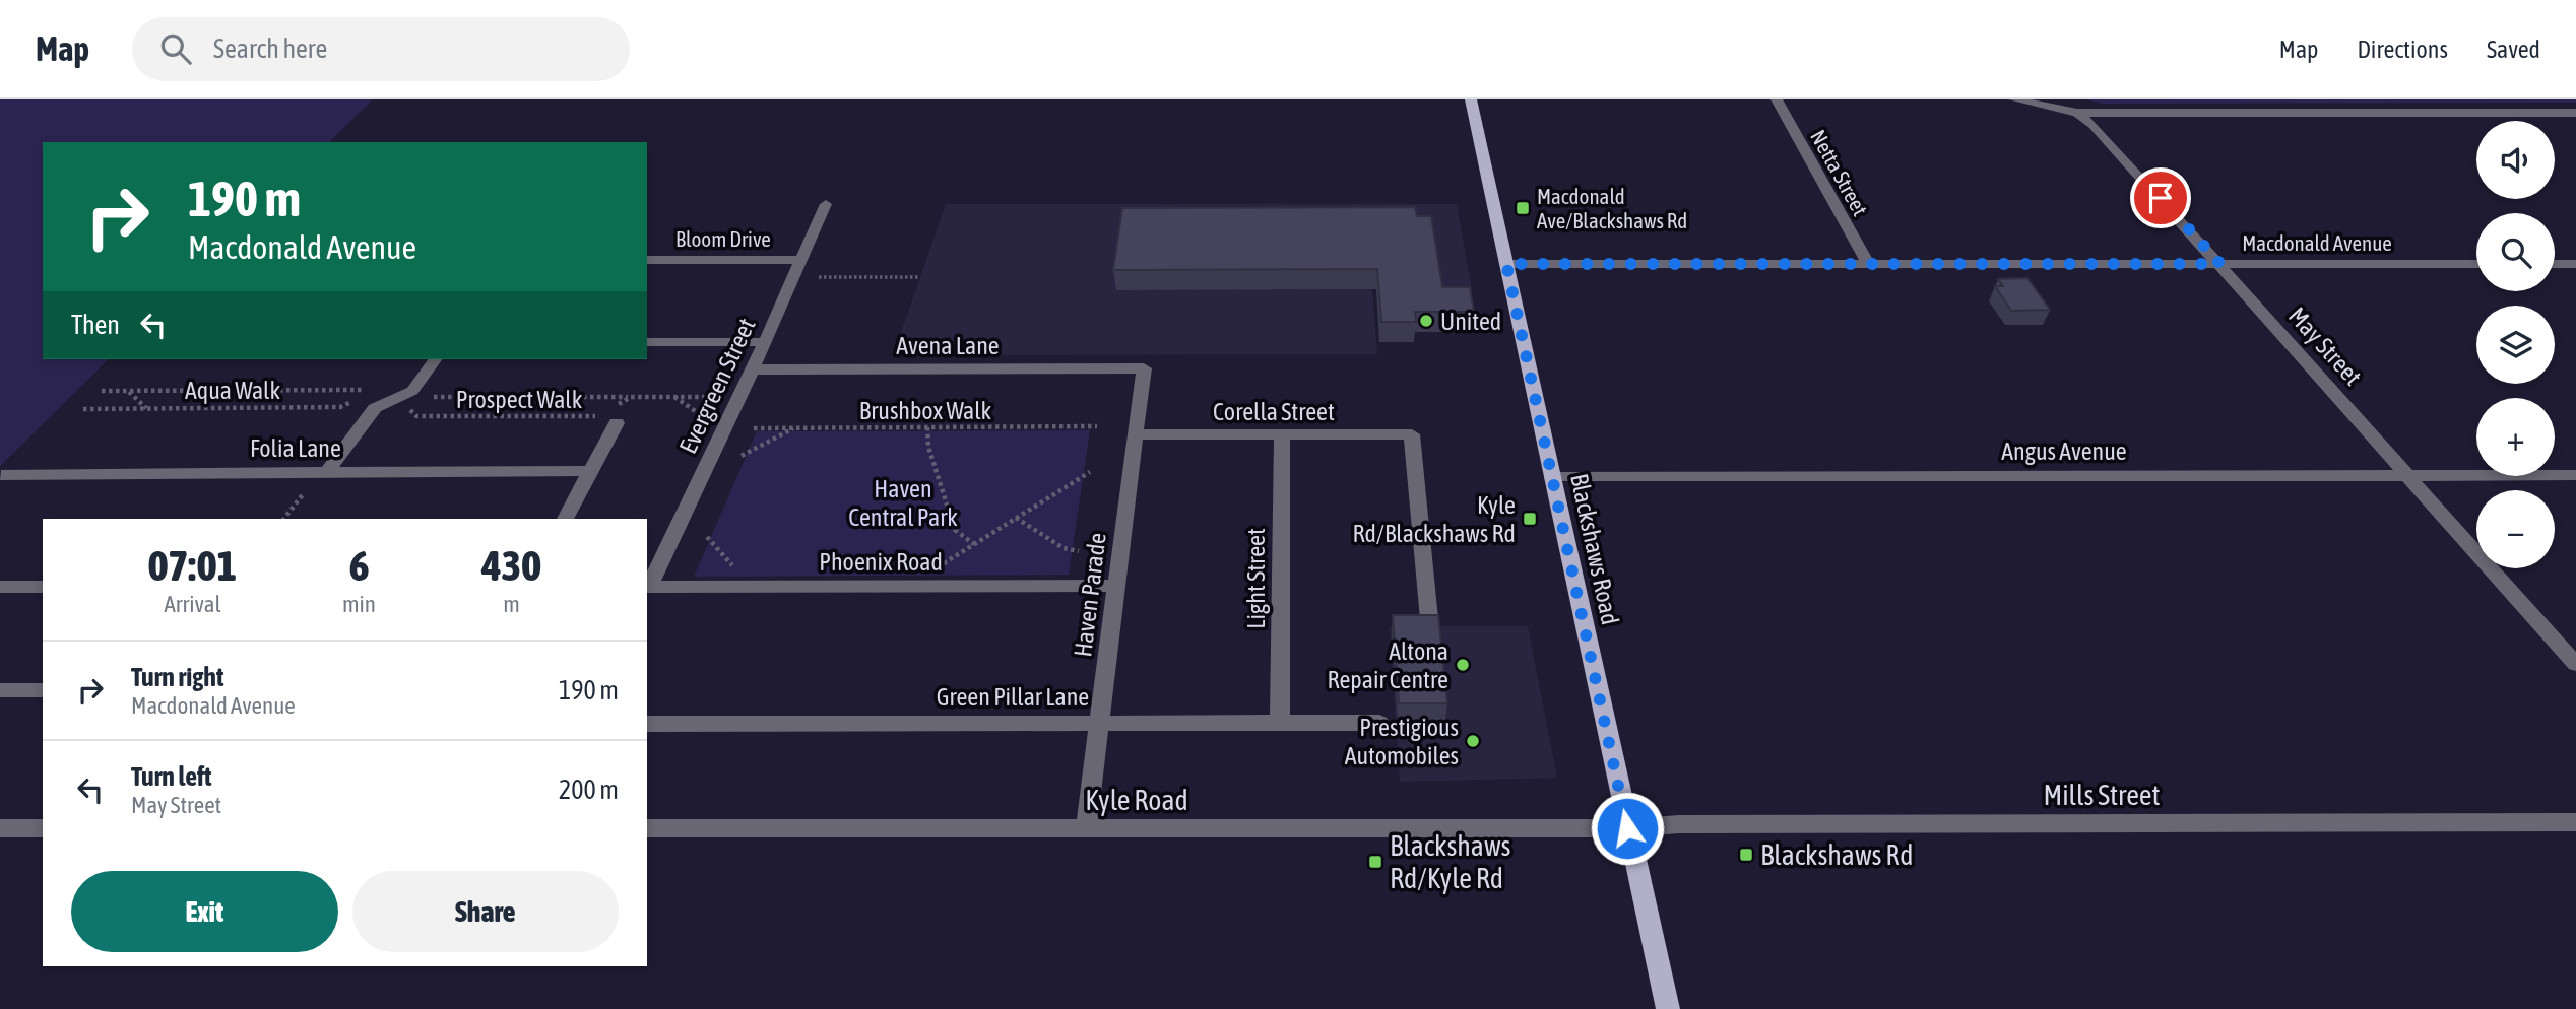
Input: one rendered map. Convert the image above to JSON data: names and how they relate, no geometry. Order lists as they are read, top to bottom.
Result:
{
  "streets": {
    "main road": ["Blackshaws Road"],
    "street": [
      "Netta Street",
      "Bloom Drive",
      "Macdonald Avenue",
      "Avena Lane",
      "May Street",
      "Evergreen Street",
      "Corella Street",
      "Folia Lane",
      "Angus Avenue",
      "Phoenix Road",
      "Light Street",
      "Haven Parade",
      "Green Pillar Lane",
      "Mills Street",
      "Kyle Road"
    ],
    "path": ["Aqua Walk", "Prospect Walk", "Brushbox Walk"]
  },
  "crossings": [
    ["Netta Street", "Macdonald Avenue"],
    ["Bloom Drive", "Evergreen Street"],
    ["Macdonald Avenue", "May Street"],
    ["Macdonald Avenue", "Blackshaws Road"],
    ["Avena Lane", "Evergreen Street"],
    ["Avena Lane", "Haven Parade"],
    ["May Street", "Angus Avenue"],
    ["Evergreen Street", "Phoenix Road"],
    ["Corella Street", "Light Street"],
    ["Corella Street", "Haven Parade"],
    ["Angus Avenue", "Blackshaws Road"],
    ["Blackshaws Road", "Mills Street"],
    ["Blackshaws Road", "Kyle Road"],
    ["Phoenix Road", "Haven Parade"],
    ["Light Street", "Green Pillar Lane"],
    ["Haven Parade", "Green Pillar Lane"],
    ["Haven Parade", "Kyle Road"],
    ["Mills Street", "Kyle Road"]
  ],
  "parks": ["Haven Central Park"],
  "places": {
    "transit": [
      "Macdonald Ave/Blackshaws Rd",
      "Kyle Rd/Blackshaws Rd",
      "Blackshaws Rd",
      "Blackshaws Rd/Kyle Rd"
    ],
    "other": ["United", "Altona Repair Centre", "Prestigious Automobiles"]
  },
  "page": {
    "header": "Map",
    "search": "Search here",
    "nav": ["Map", "Directions", "Saved"],
    "map_buttons": ["+", "−"],
    "turn": ["190 m", "Macdonald Avenue"],
    "then": "Then",
    "eta": [
      "07:01",
      "Arrival",
      "6",
      "min",
      "430",
      "m"
    ],
    "list": [
      {
        "name": "Turn right",
        "note": "Macdonald Avenue",
        "value": "190 m"
      },
      {
        "name": "Turn left",
        "note": "May Street",
        "value": "200 m"
      }
    ],
    "buttons": ["Exit", "Share"]
  }
}
